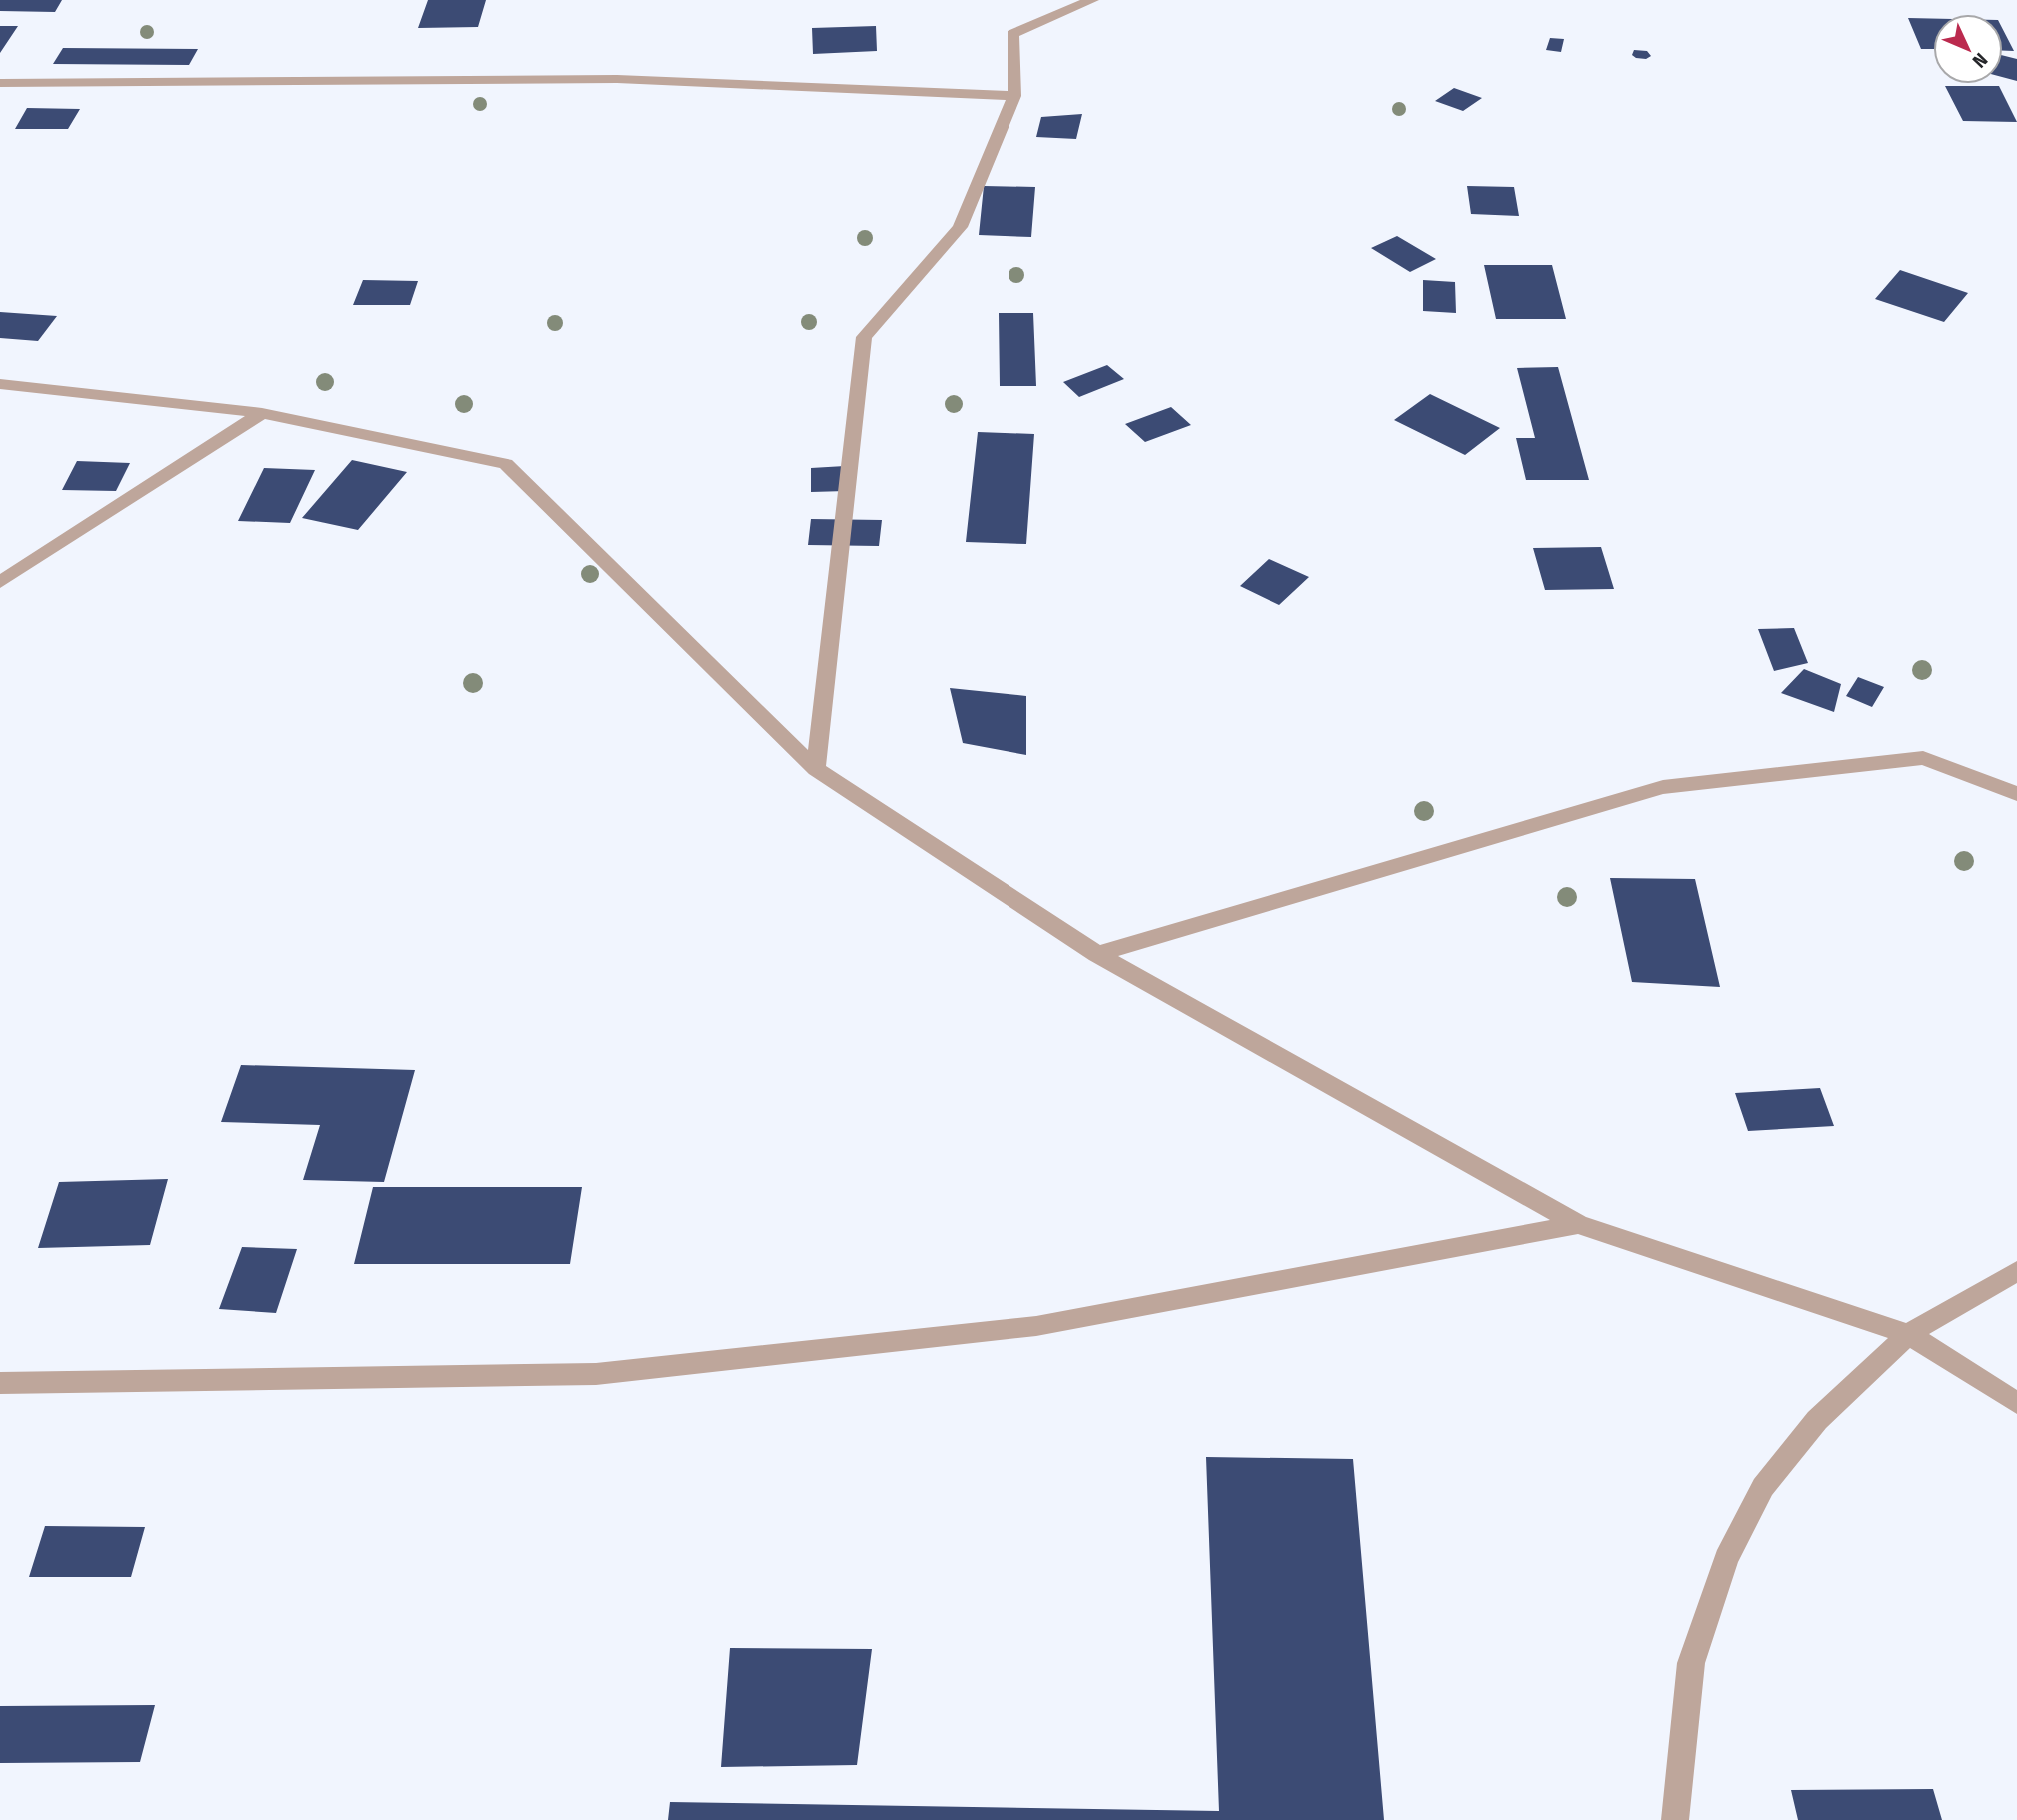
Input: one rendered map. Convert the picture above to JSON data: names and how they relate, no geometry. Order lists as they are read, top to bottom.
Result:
{
  "north": "bottom right"
}
